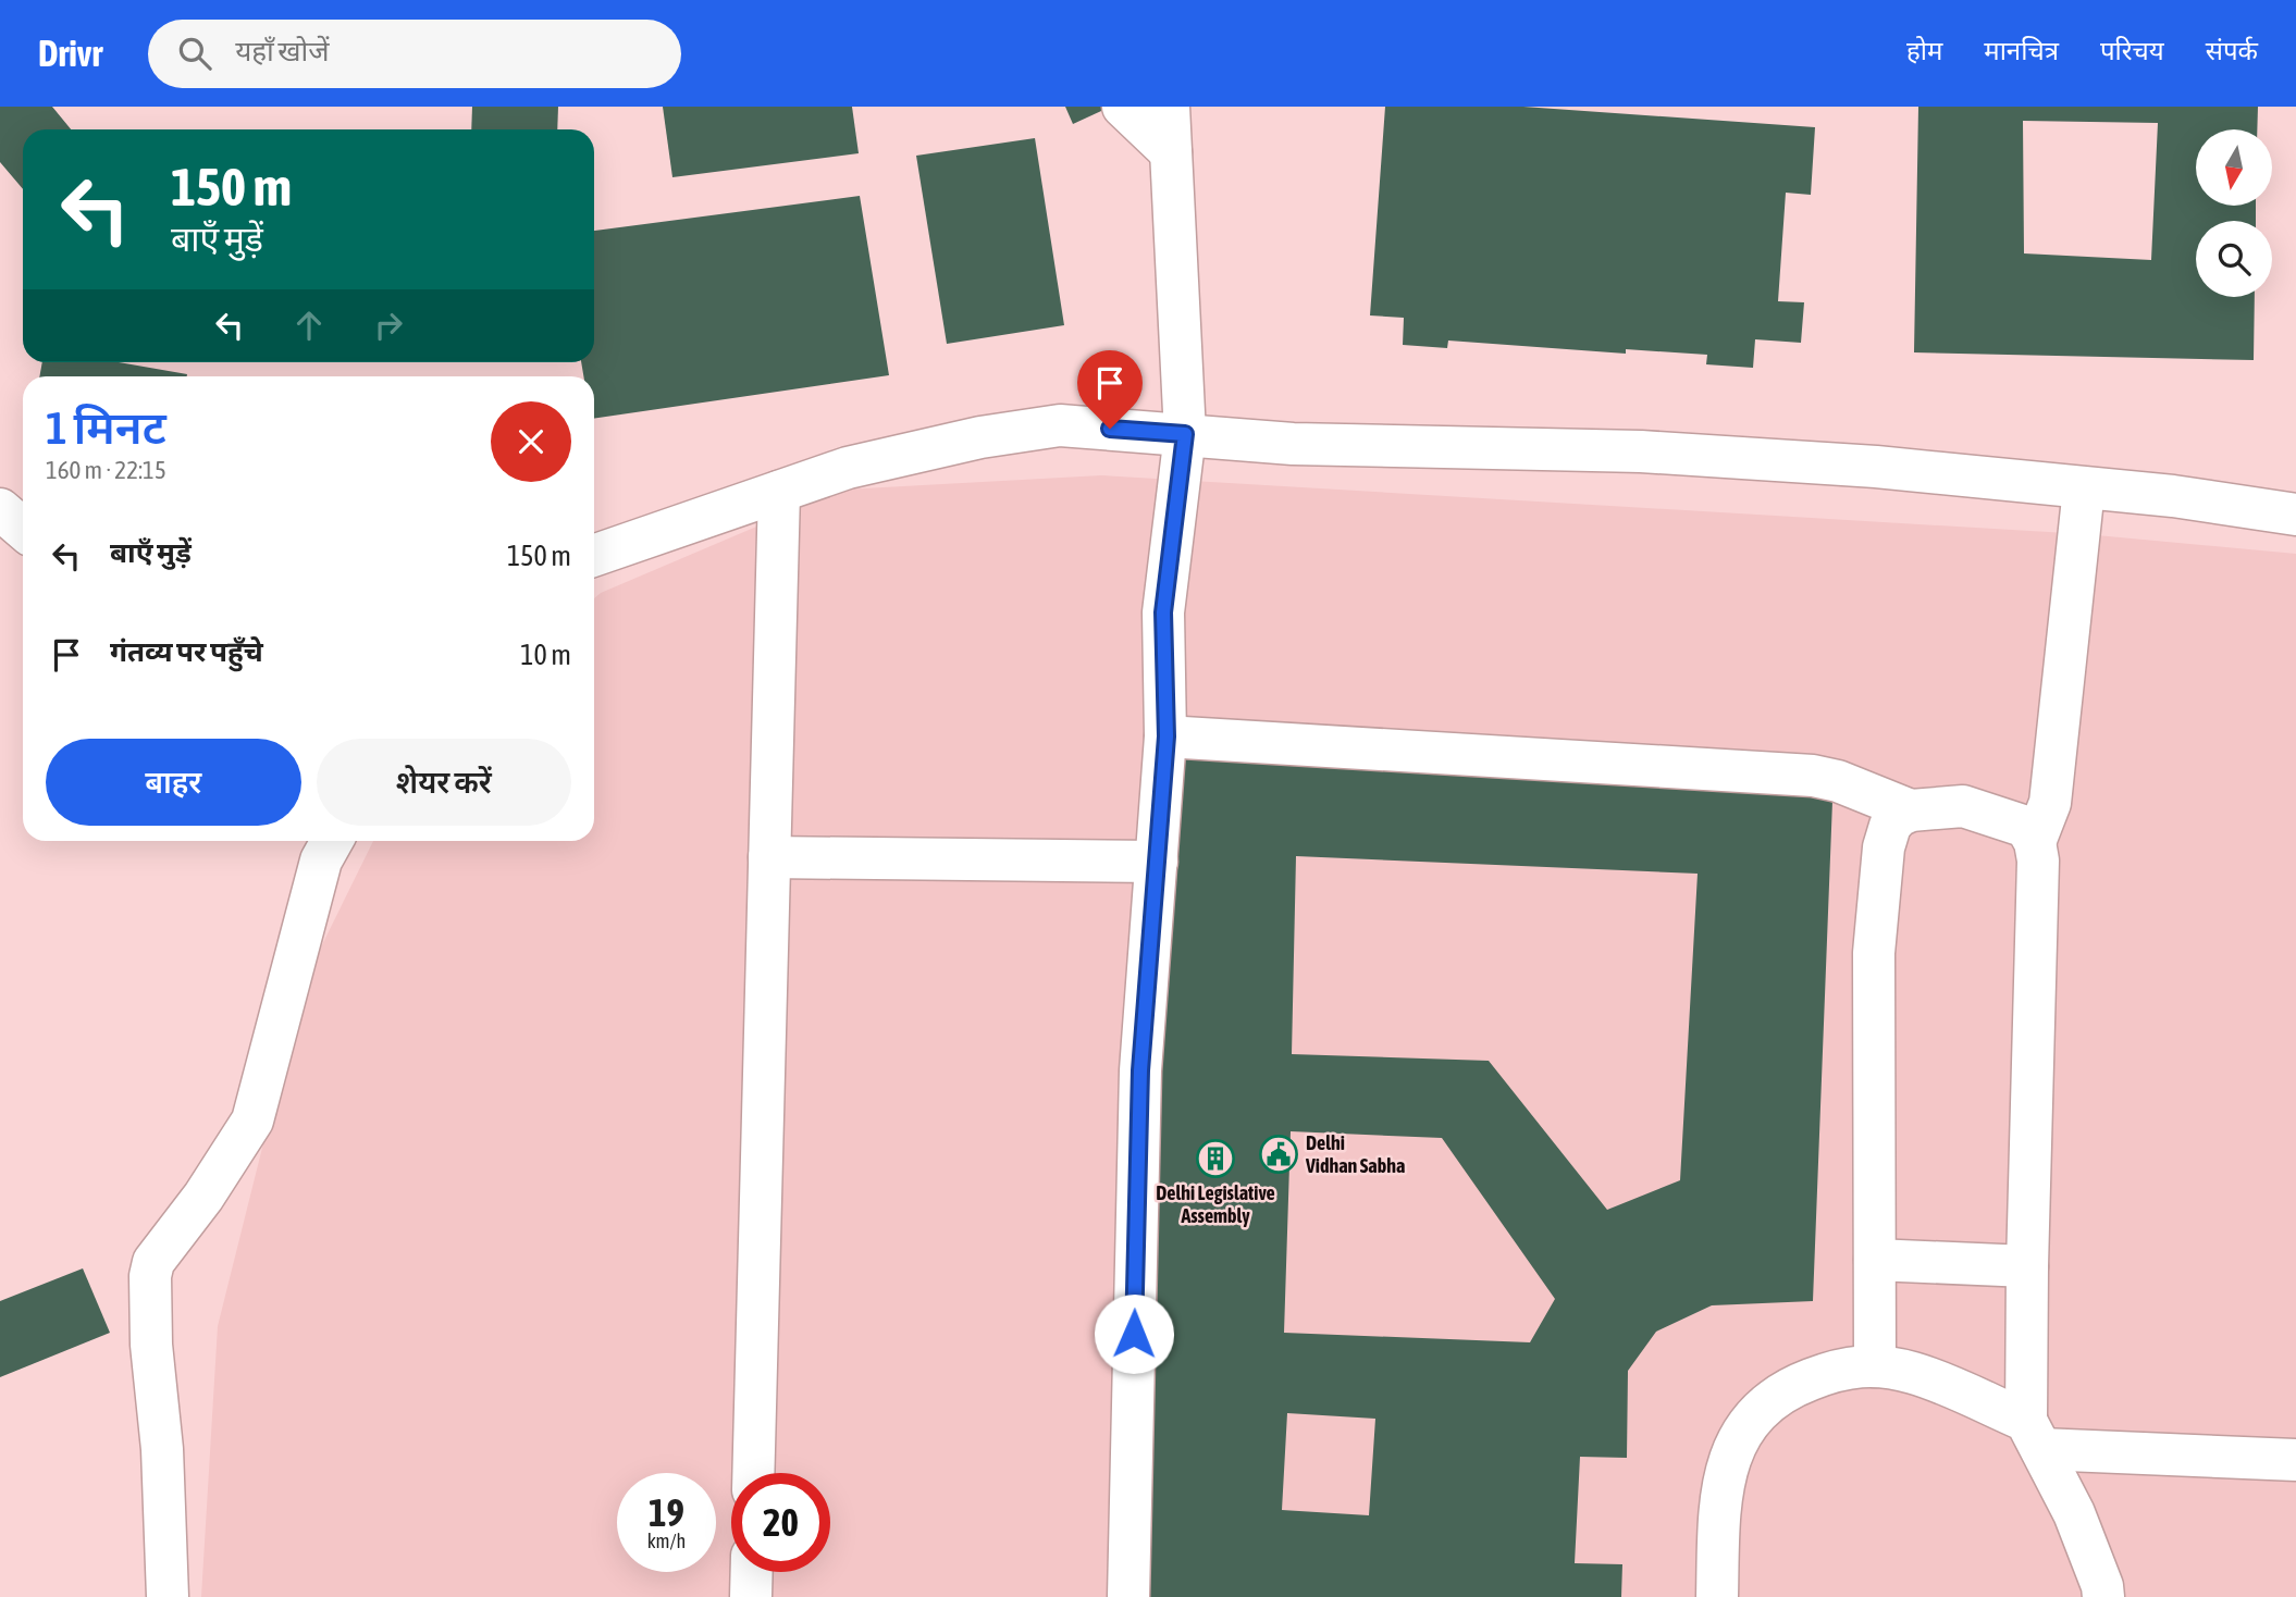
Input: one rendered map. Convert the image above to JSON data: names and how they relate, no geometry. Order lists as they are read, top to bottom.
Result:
{
  "places": {
    "public building": ["Delhi Vidhan Sabha"],
    "building": ["Delhi Legislative Assembly"]
  },
  "north": "bottom",
  "page": {
    "header": "Drivr",
    "search": "यहाँ खोजें",
    "nav": [
      "होम",
      "मानचित्र",
      "परिचय",
      "संपर्क"
    ],
    "turn": ["150 m", "बाएँ मुड़ें"],
    "heading": ["1 मिनट", "160 m · 22:15"],
    "list": [
      {
        "name": "बाएँ मुड़ें",
        "value": "150 m"
      },
      {
        "name": "गंतव्य पर पहुँचे",
        "value": "10 m"
      }
    ],
    "buttons": ["बाहर", "शेयर करें"],
    "speed": "19 km/h",
    "limit": "20"
  }
}
